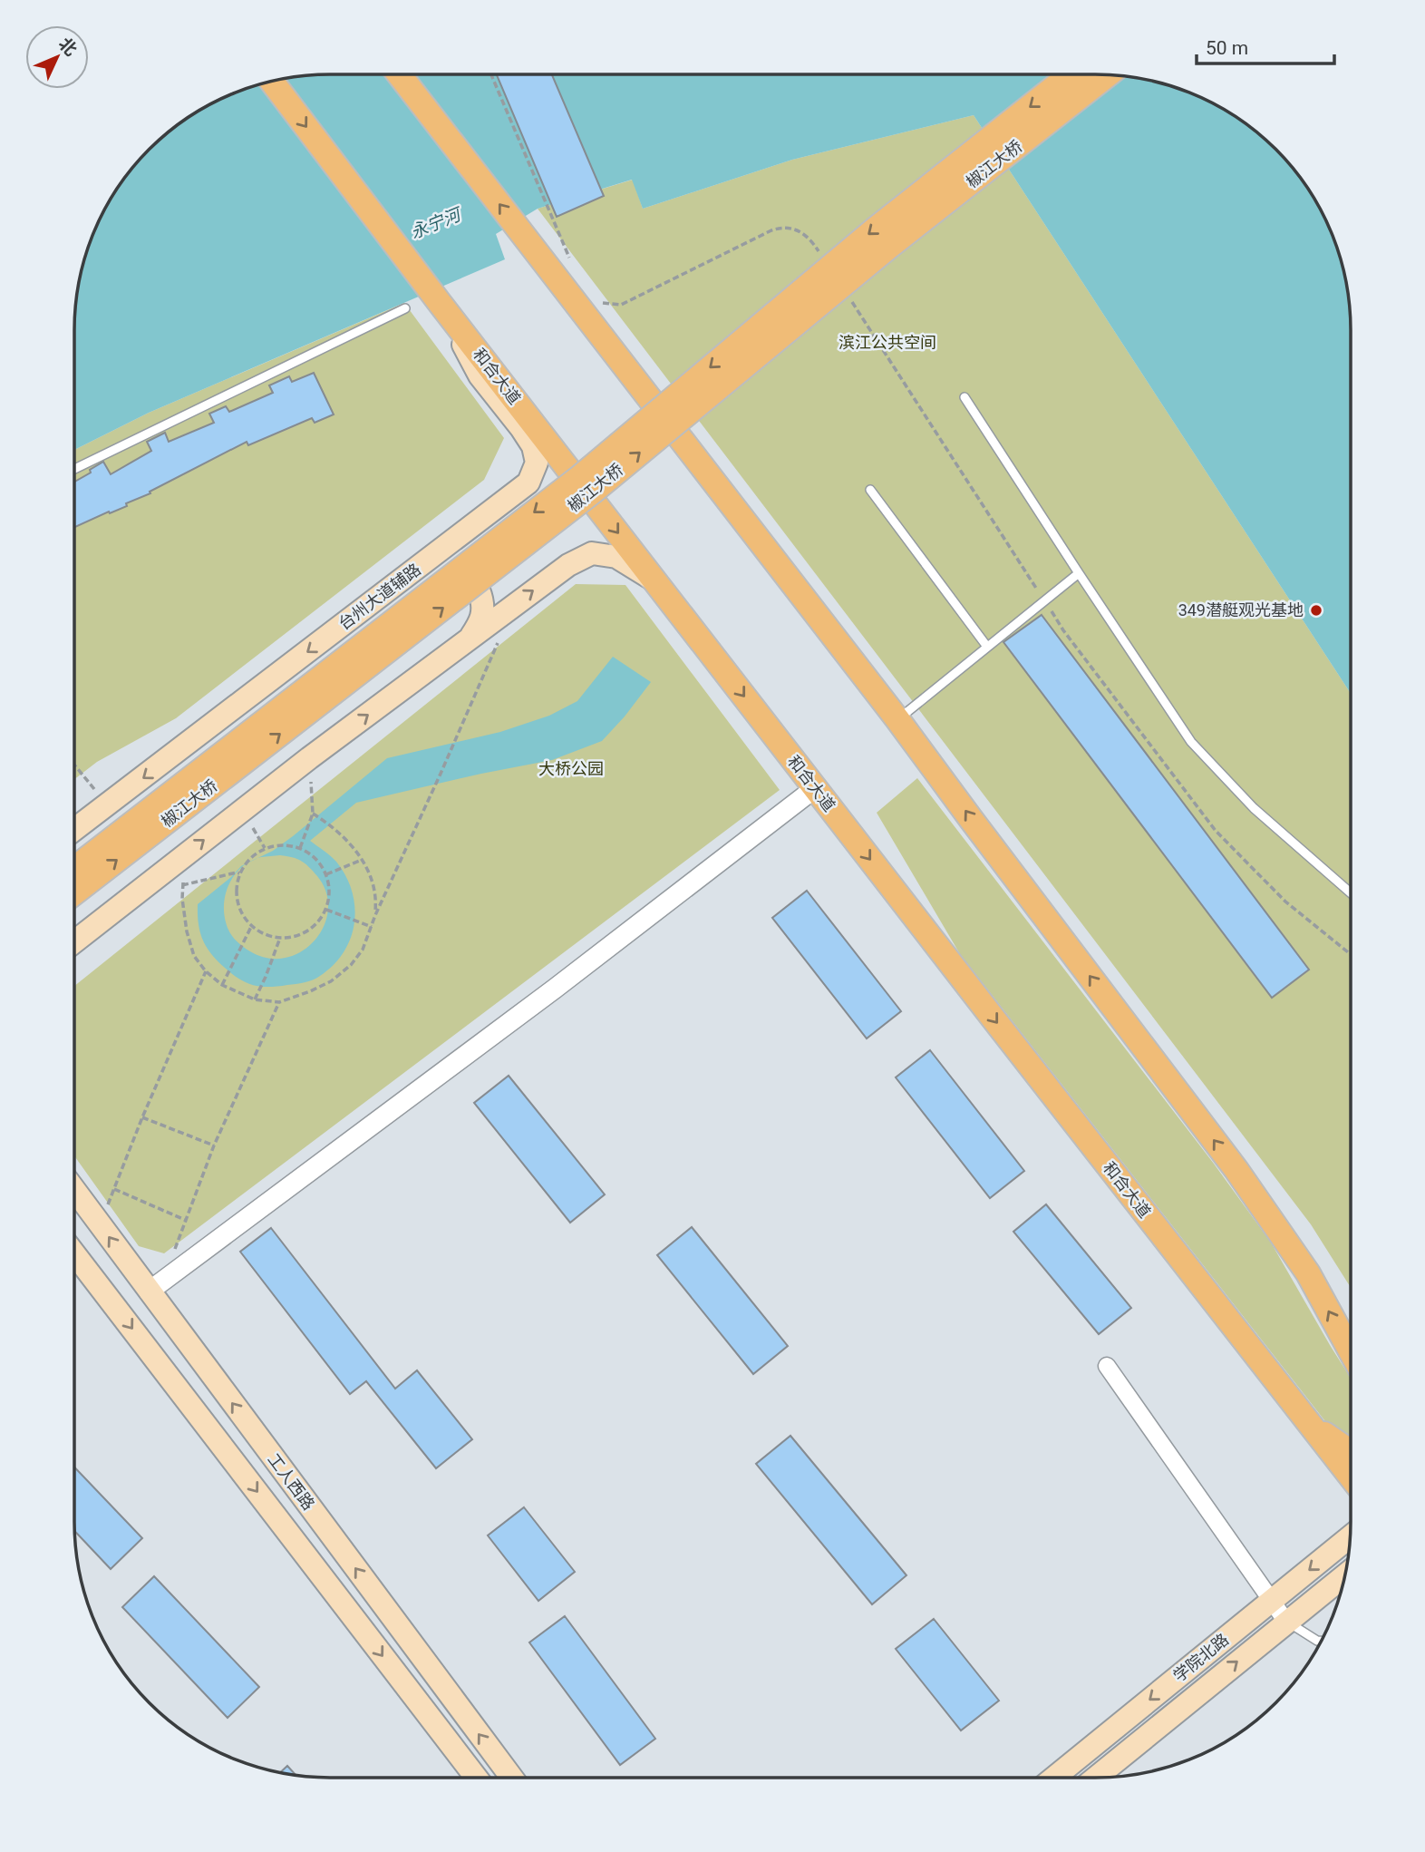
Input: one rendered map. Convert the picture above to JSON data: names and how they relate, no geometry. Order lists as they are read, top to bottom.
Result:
{
  "streets": {
    "main road": [
      "椒江大桥",
      "和合大道",
      "台州大道辅路",
      "工人西路",
      "学院北路"
    ]
  },
  "crossings": [
    ["和合大道", "台州大道辅路"]
  ],
  "water": ["永宁河"],
  "parks": ["滨江公共空间", "大桥公园"],
  "places": ["349潜艇观光基地"],
  "scale_bar": "50 m",
  "north": "top right"
}
